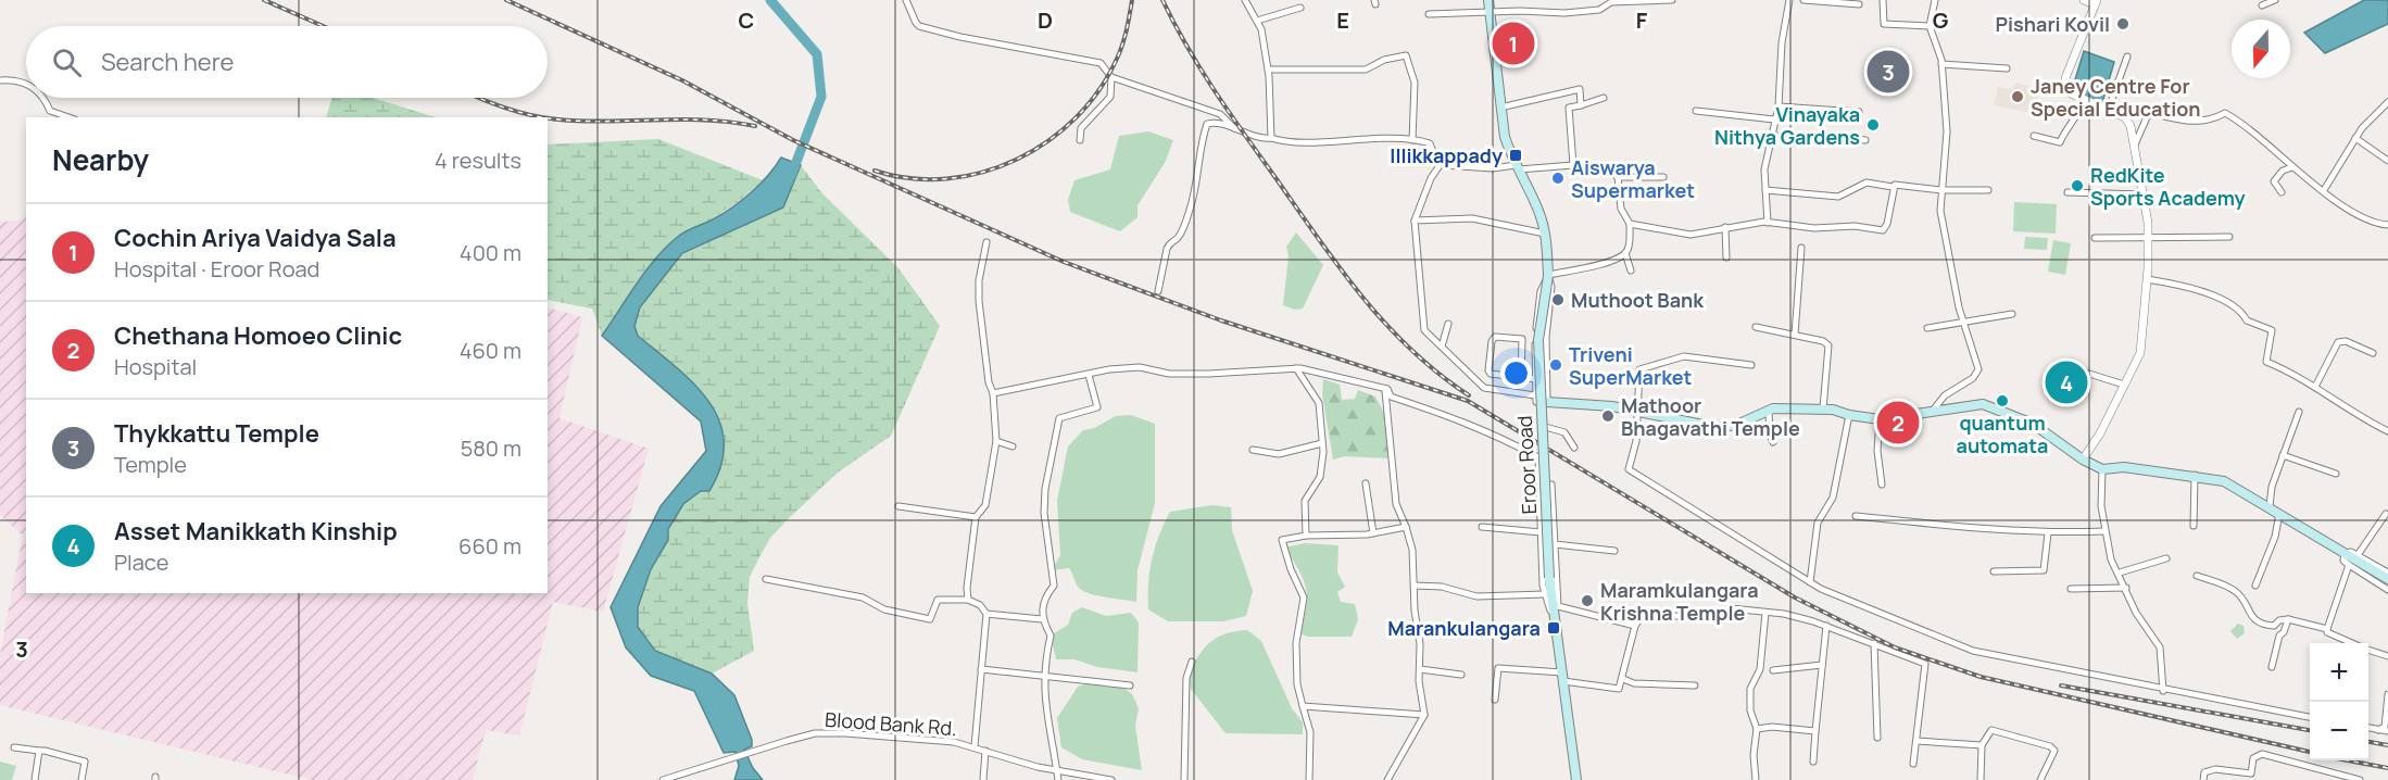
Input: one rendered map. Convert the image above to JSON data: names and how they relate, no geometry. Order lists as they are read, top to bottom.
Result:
{
  "streets": {
    "main road": ["Eroor Road"],
    "street": ["Blood Bank Rd."]
  },
  "places": {
    "other": [
      "Pishari Kovil",
      "Janey Centre For Special Education",
      "Vinayaka Nithya Gardens",
      "Aiswarya Supermarket",
      "RedKite Sports Academy",
      "Muthoot Bank",
      "Triveni SuperMarket",
      "quantum automata",
      "Mathoor Bhagavathi Temple",
      "Maramkulangara Krishna Temple"
    ],
    "transit": ["Illikkappady", "Marankulangara"]
  },
  "north": "bottom",
  "page": {
    "pins": [
      "1",
      "3",
      "4",
      "2"
    ],
    "search": "Search here",
    "heading": ["Nearby", "4 results"],
    "list": [
      {
        "mark": "1",
        "name": "Cochin Ariya Vaidya Sala",
        "note": "Hospital · Eroor Road",
        "value": "400 m"
      },
      {
        "mark": "2",
        "name": "Chethana Homoeo Clinic",
        "note": "Hospital",
        "value": "460 m"
      },
      {
        "mark": "3",
        "name": "Thykkattu Temple",
        "note": "Temple",
        "value": "580 m"
      },
      {
        "mark": "4",
        "name": "Asset Manikkath Kinship",
        "note": "Place",
        "value": "660 m"
      }
    ],
    "map_buttons": ["+", "−"]
  },
  "grid": {
    "columns": [
      "C",
      "D",
      "E",
      "F",
      "G"
    ],
    "rows": ["3"]
  }
}
